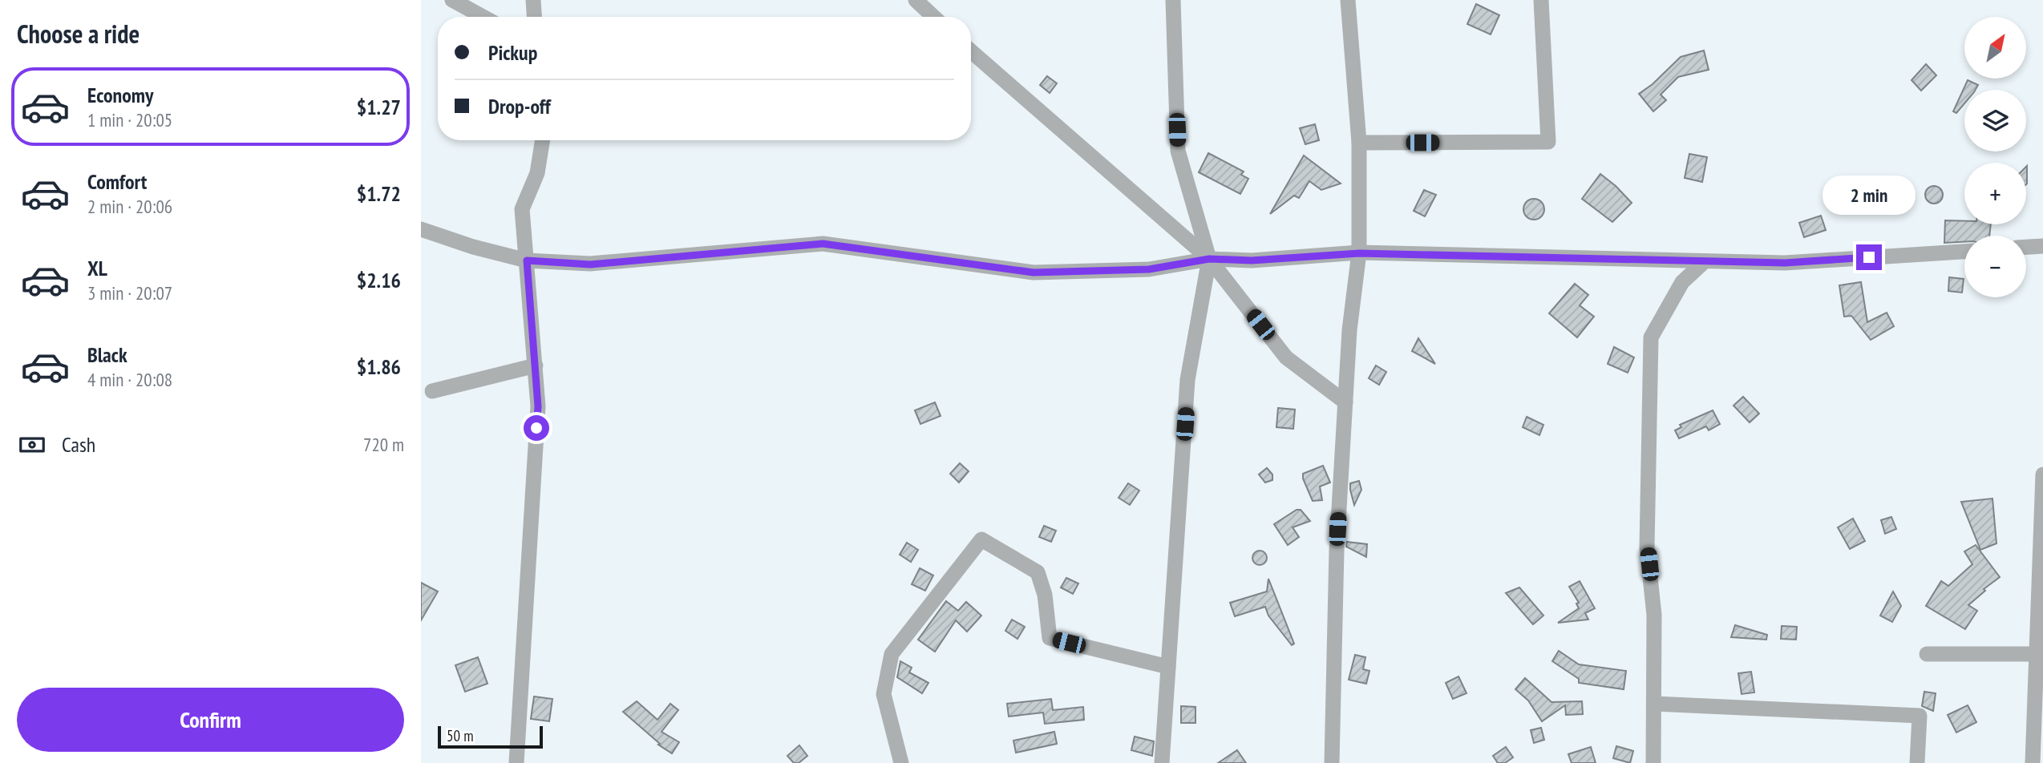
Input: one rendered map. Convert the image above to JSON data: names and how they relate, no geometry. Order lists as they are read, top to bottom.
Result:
{
  "scale_bar": "50 m",
  "north": "top right",
  "page": {
    "heading": "Choose a ride",
    "map_buttons": ["+", "−"],
    "banner": ["Pickup", "Drop-off"],
    "list": [
      {
        "name": "Economy",
        "note": "1 min · 20:05",
        "value": "$1.27"
      },
      {
        "name": "Comfort",
        "note": "2 min · 20:06",
        "value": "$1.72"
      },
      {
        "name": "XL",
        "note": "3 min · 20:07",
        "value": "$2.16"
      },
      {
        "name": "Black",
        "note": "4 min · 20:08",
        "value": "$1.86"
      }
    ],
    "bubble": "2 min",
    "pay": ["Cash", "720 m"],
    "buttons": "Confirm",
    "scale": "50 m"
  }
}
